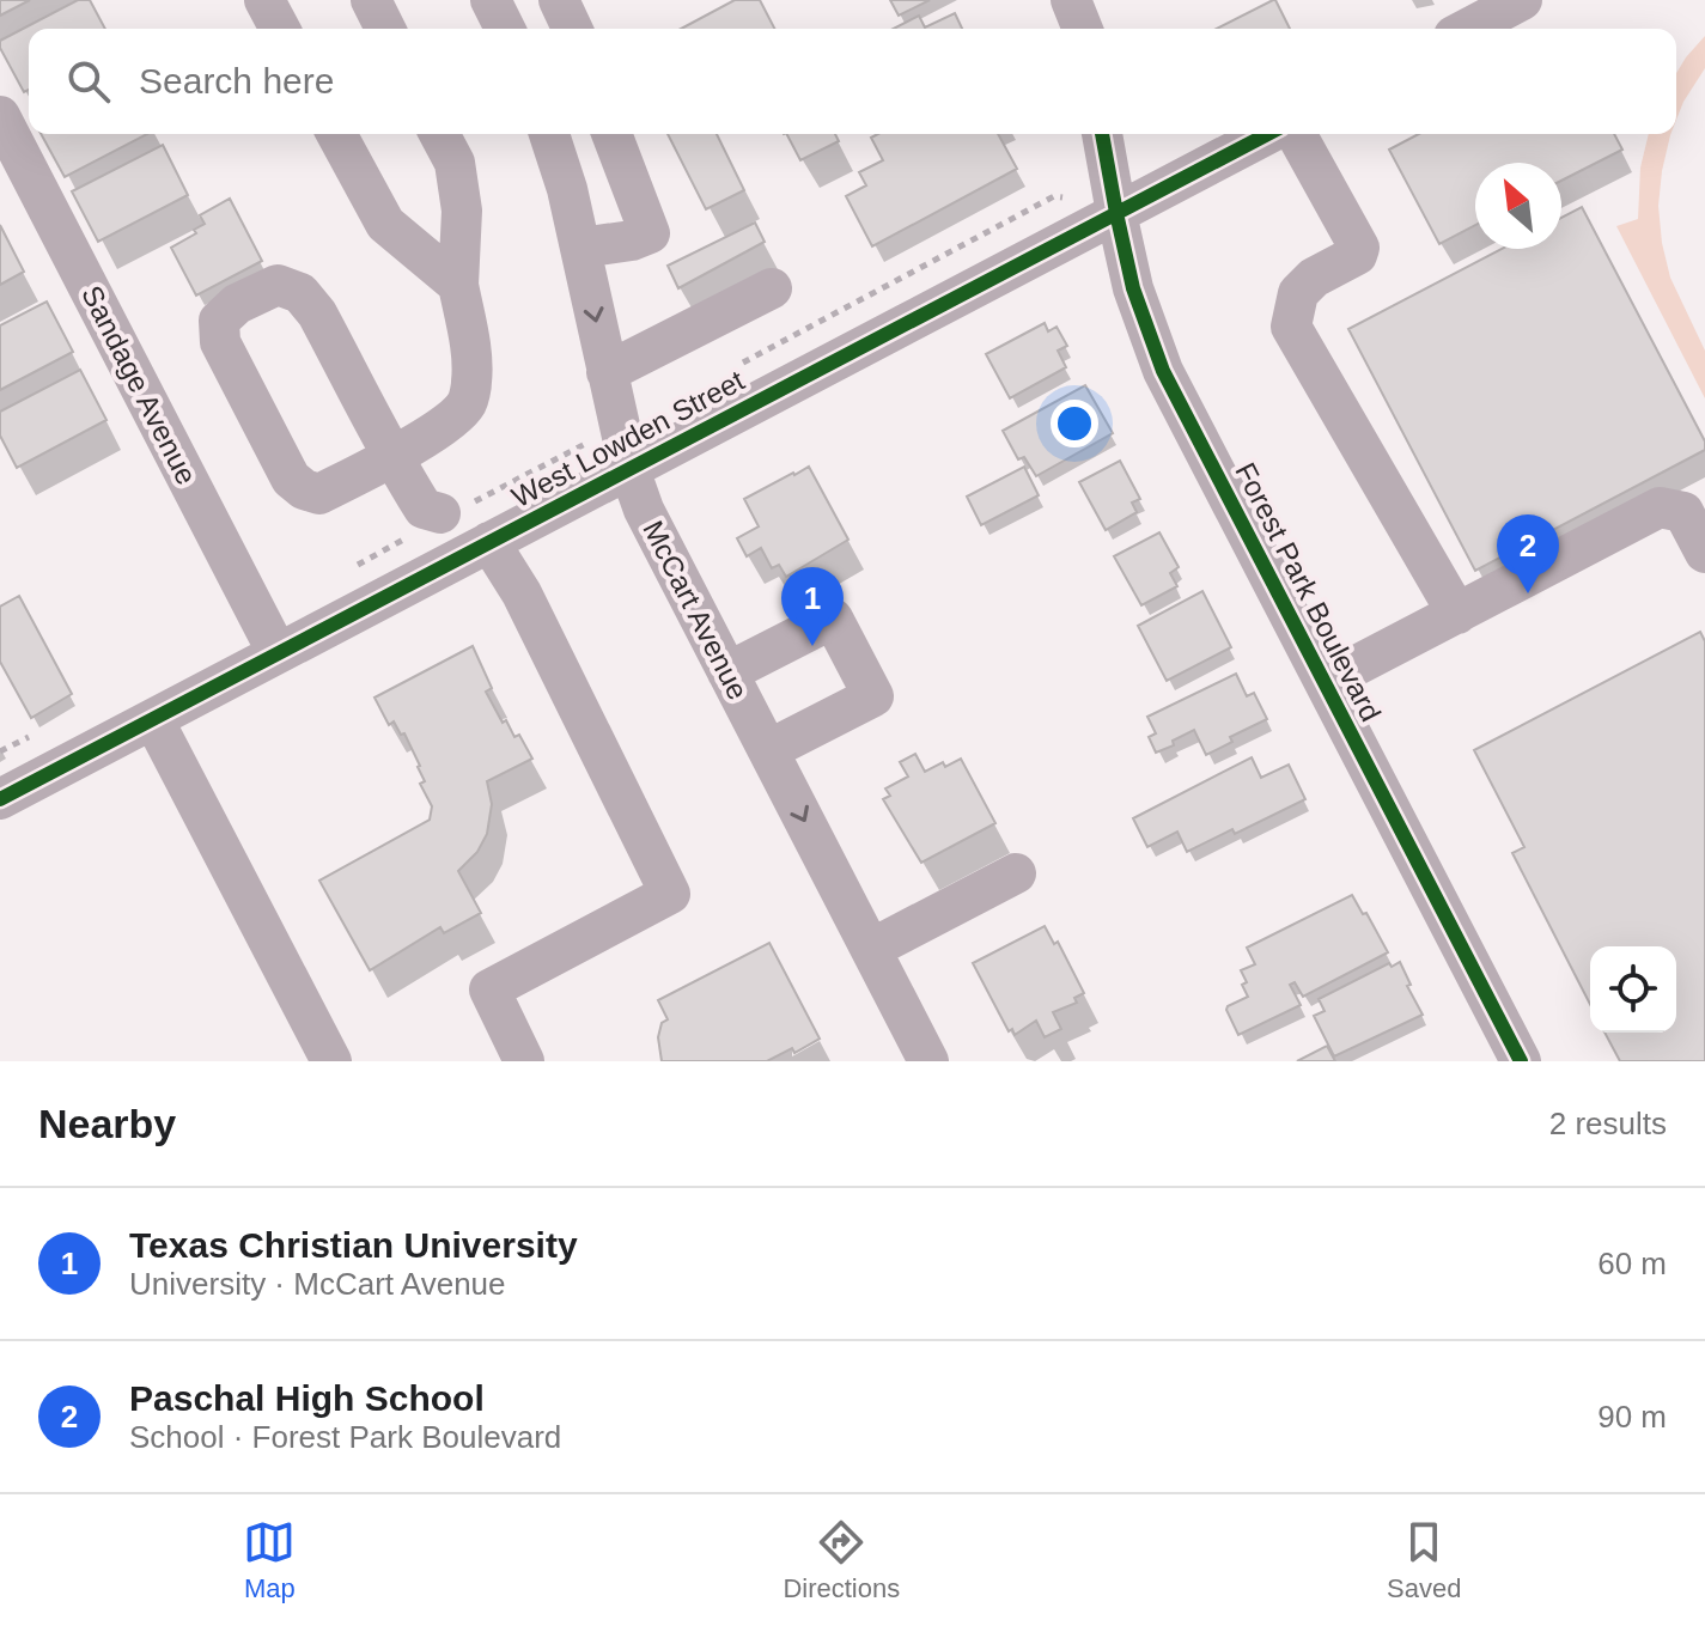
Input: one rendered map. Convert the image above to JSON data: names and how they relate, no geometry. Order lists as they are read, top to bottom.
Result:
{
  "streets": {
    "street": [
      "Sandage Avenue",
      "West Lowden Street",
      "Forest Park Boulevard",
      "McCart Avenue"
    ]
  },
  "crossings": [
    ["Sandage Avenue", "West Lowden Street"],
    ["West Lowden Street", "Forest Park Boulevard"],
    ["West Lowden Street", "McCart Avenue"]
  ],
  "north": "top left",
  "page": {
    "search": "Search here",
    "pins": ["2", "1"],
    "heading": ["Nearby", "2 results"],
    "list": [
      {
        "mark": "1",
        "name": "Texas Christian University",
        "note": "University · McCart Avenue",
        "value": "60 m"
      },
      {
        "mark": "2",
        "name": "Paschal High School",
        "note": "School · Forest Park Boulevard",
        "value": "90 m"
      }
    ],
    "nav": ["Map", "Directions", "Saved"]
  }
}
